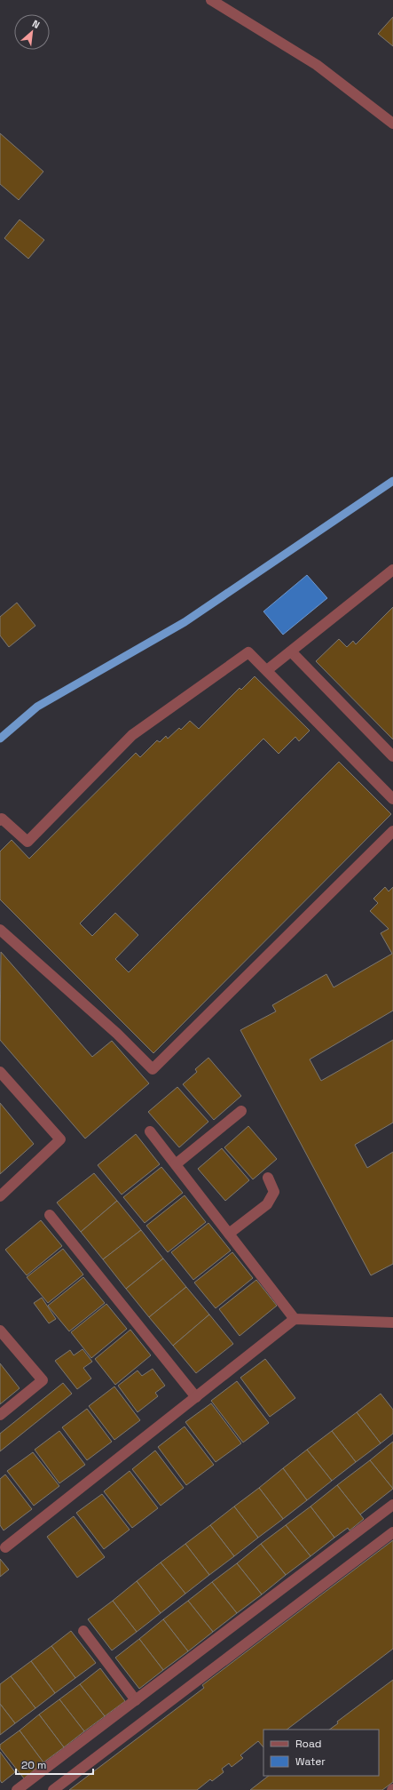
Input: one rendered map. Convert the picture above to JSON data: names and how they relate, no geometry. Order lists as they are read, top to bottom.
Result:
{
  "legend": ["Road", "Water"],
  "scale_bar": "20 m",
  "north": "top right"
}
